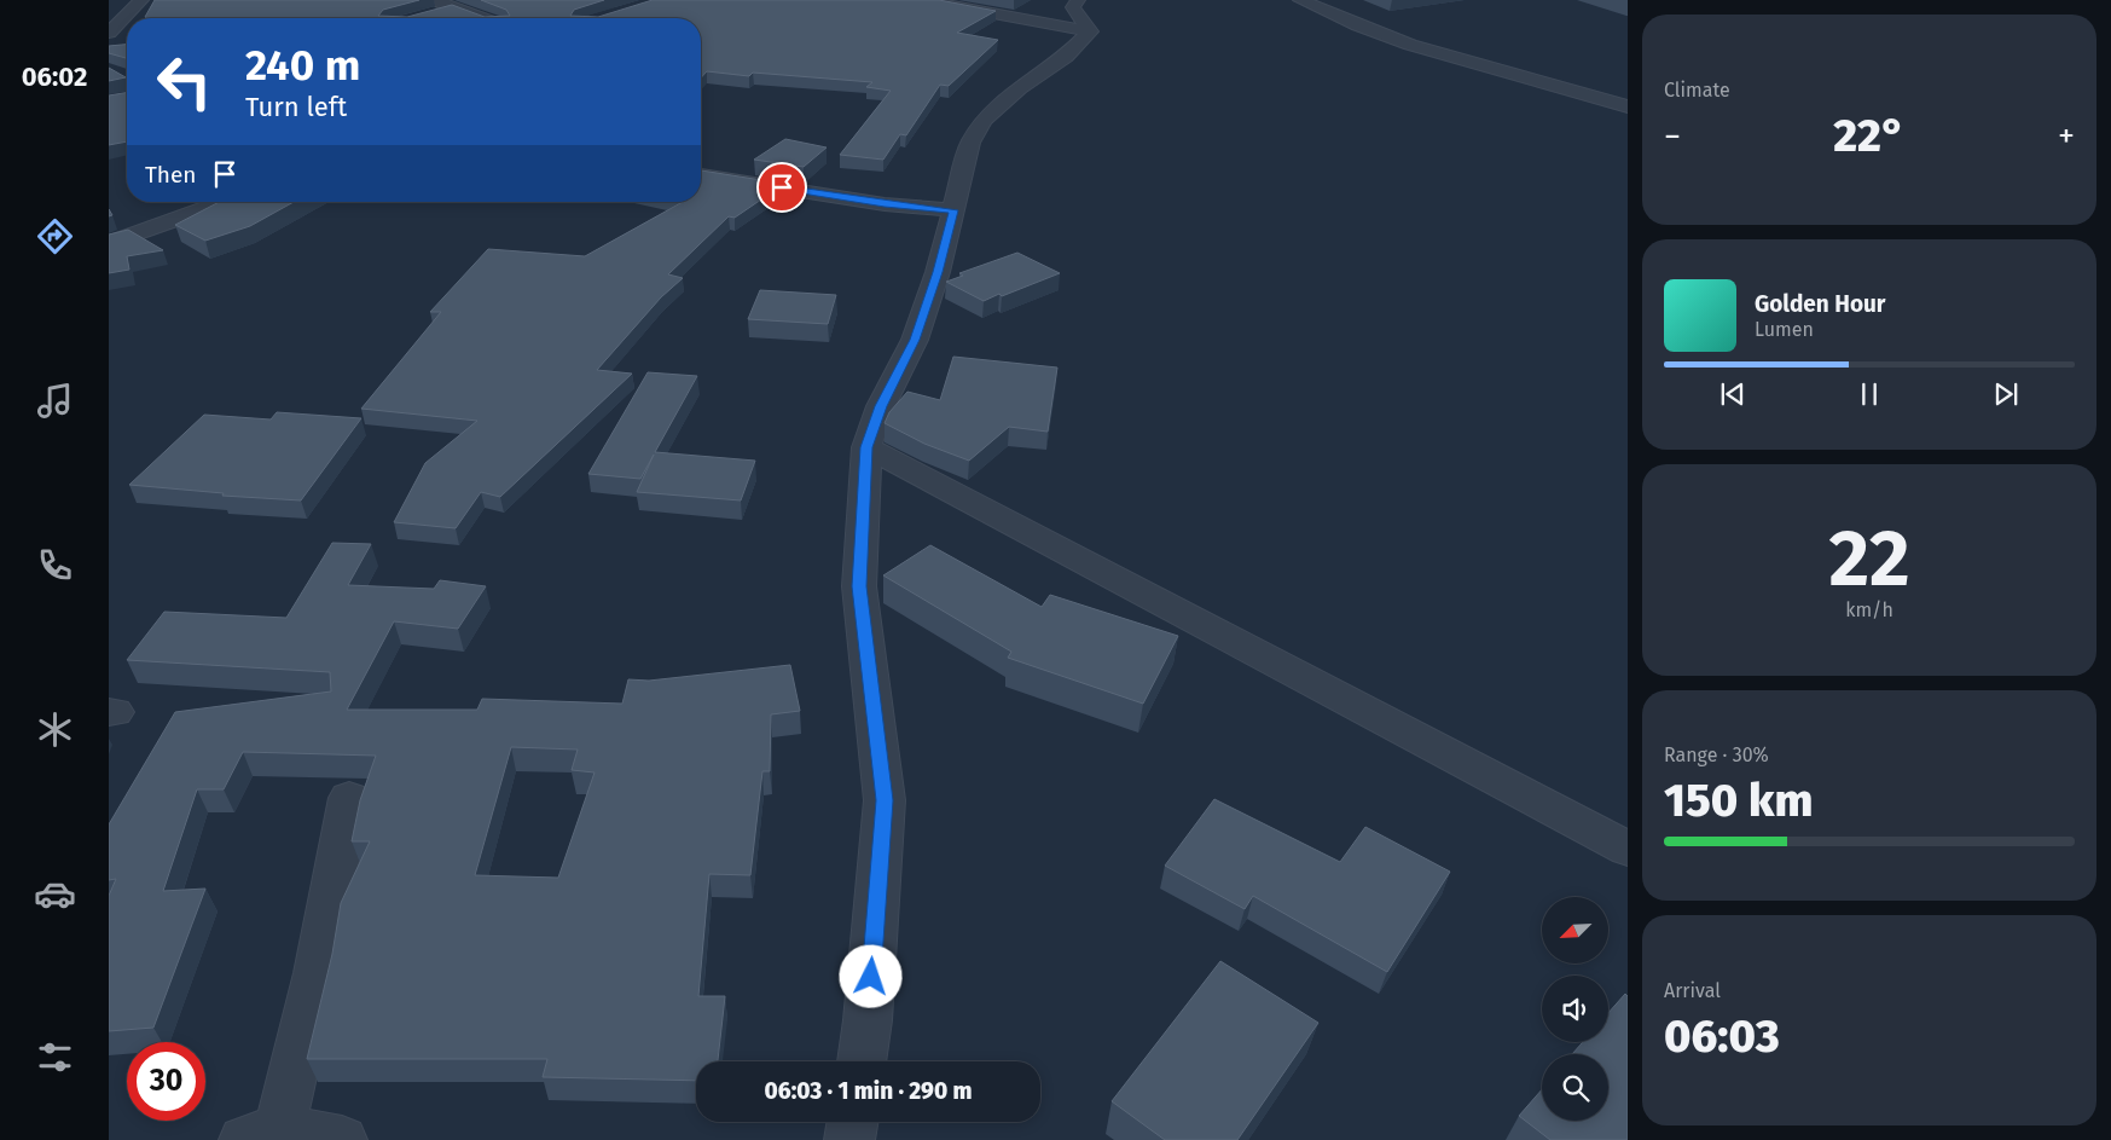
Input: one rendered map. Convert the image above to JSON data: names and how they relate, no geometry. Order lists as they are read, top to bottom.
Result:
{
  "north": "bottom left",
  "page": {
    "tabs": "06:02",
    "tile": [
      "Climate",
      ["22", "km/h"],
      ["Range · 30%", "150 km"],
      ["Arrival", "06:03"]
    ],
    "turn": ["240 m", "Turn left"],
    "heat": ["−", "22°", "+"],
    "then": "Then",
    "song": ["Golden Hour", "Lumen"],
    "limit": "30",
    "trip": "06:03 · 1 min · 290 m"
  }
}
